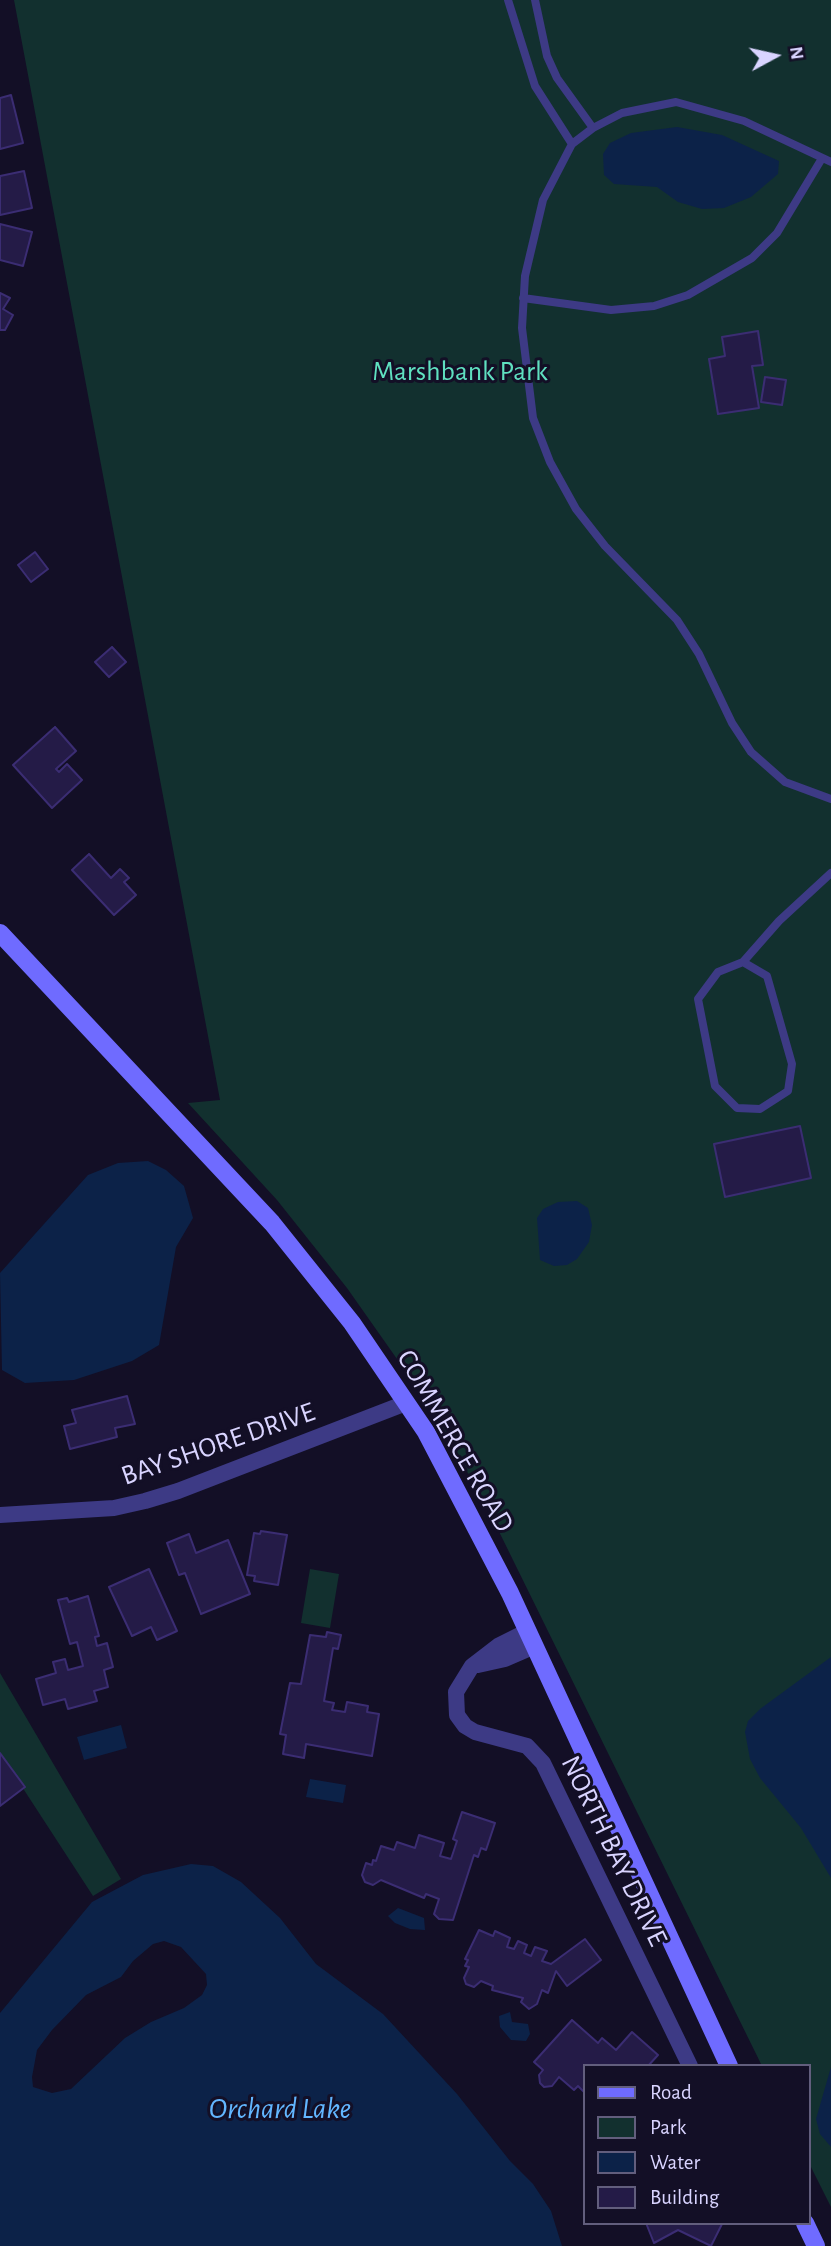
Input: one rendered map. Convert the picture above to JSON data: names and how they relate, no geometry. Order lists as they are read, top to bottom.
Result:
{
  "streets": {
    "main road": ["COMMERCE ROAD"],
    "street": ["BAY SHORE DRIVE", "NORTH BAY DRIVE"]
  },
  "crossings": [
    ["COMMERCE ROAD", "BAY SHORE DRIVE"],
    ["COMMERCE ROAD", "NORTH BAY DRIVE"]
  ],
  "water": ["Orchard Lake"],
  "parks": ["Marshbank Park"],
  "legend": [
    "Road",
    "Park",
    "Water",
    "Building"
  ],
  "north": "right"
}
